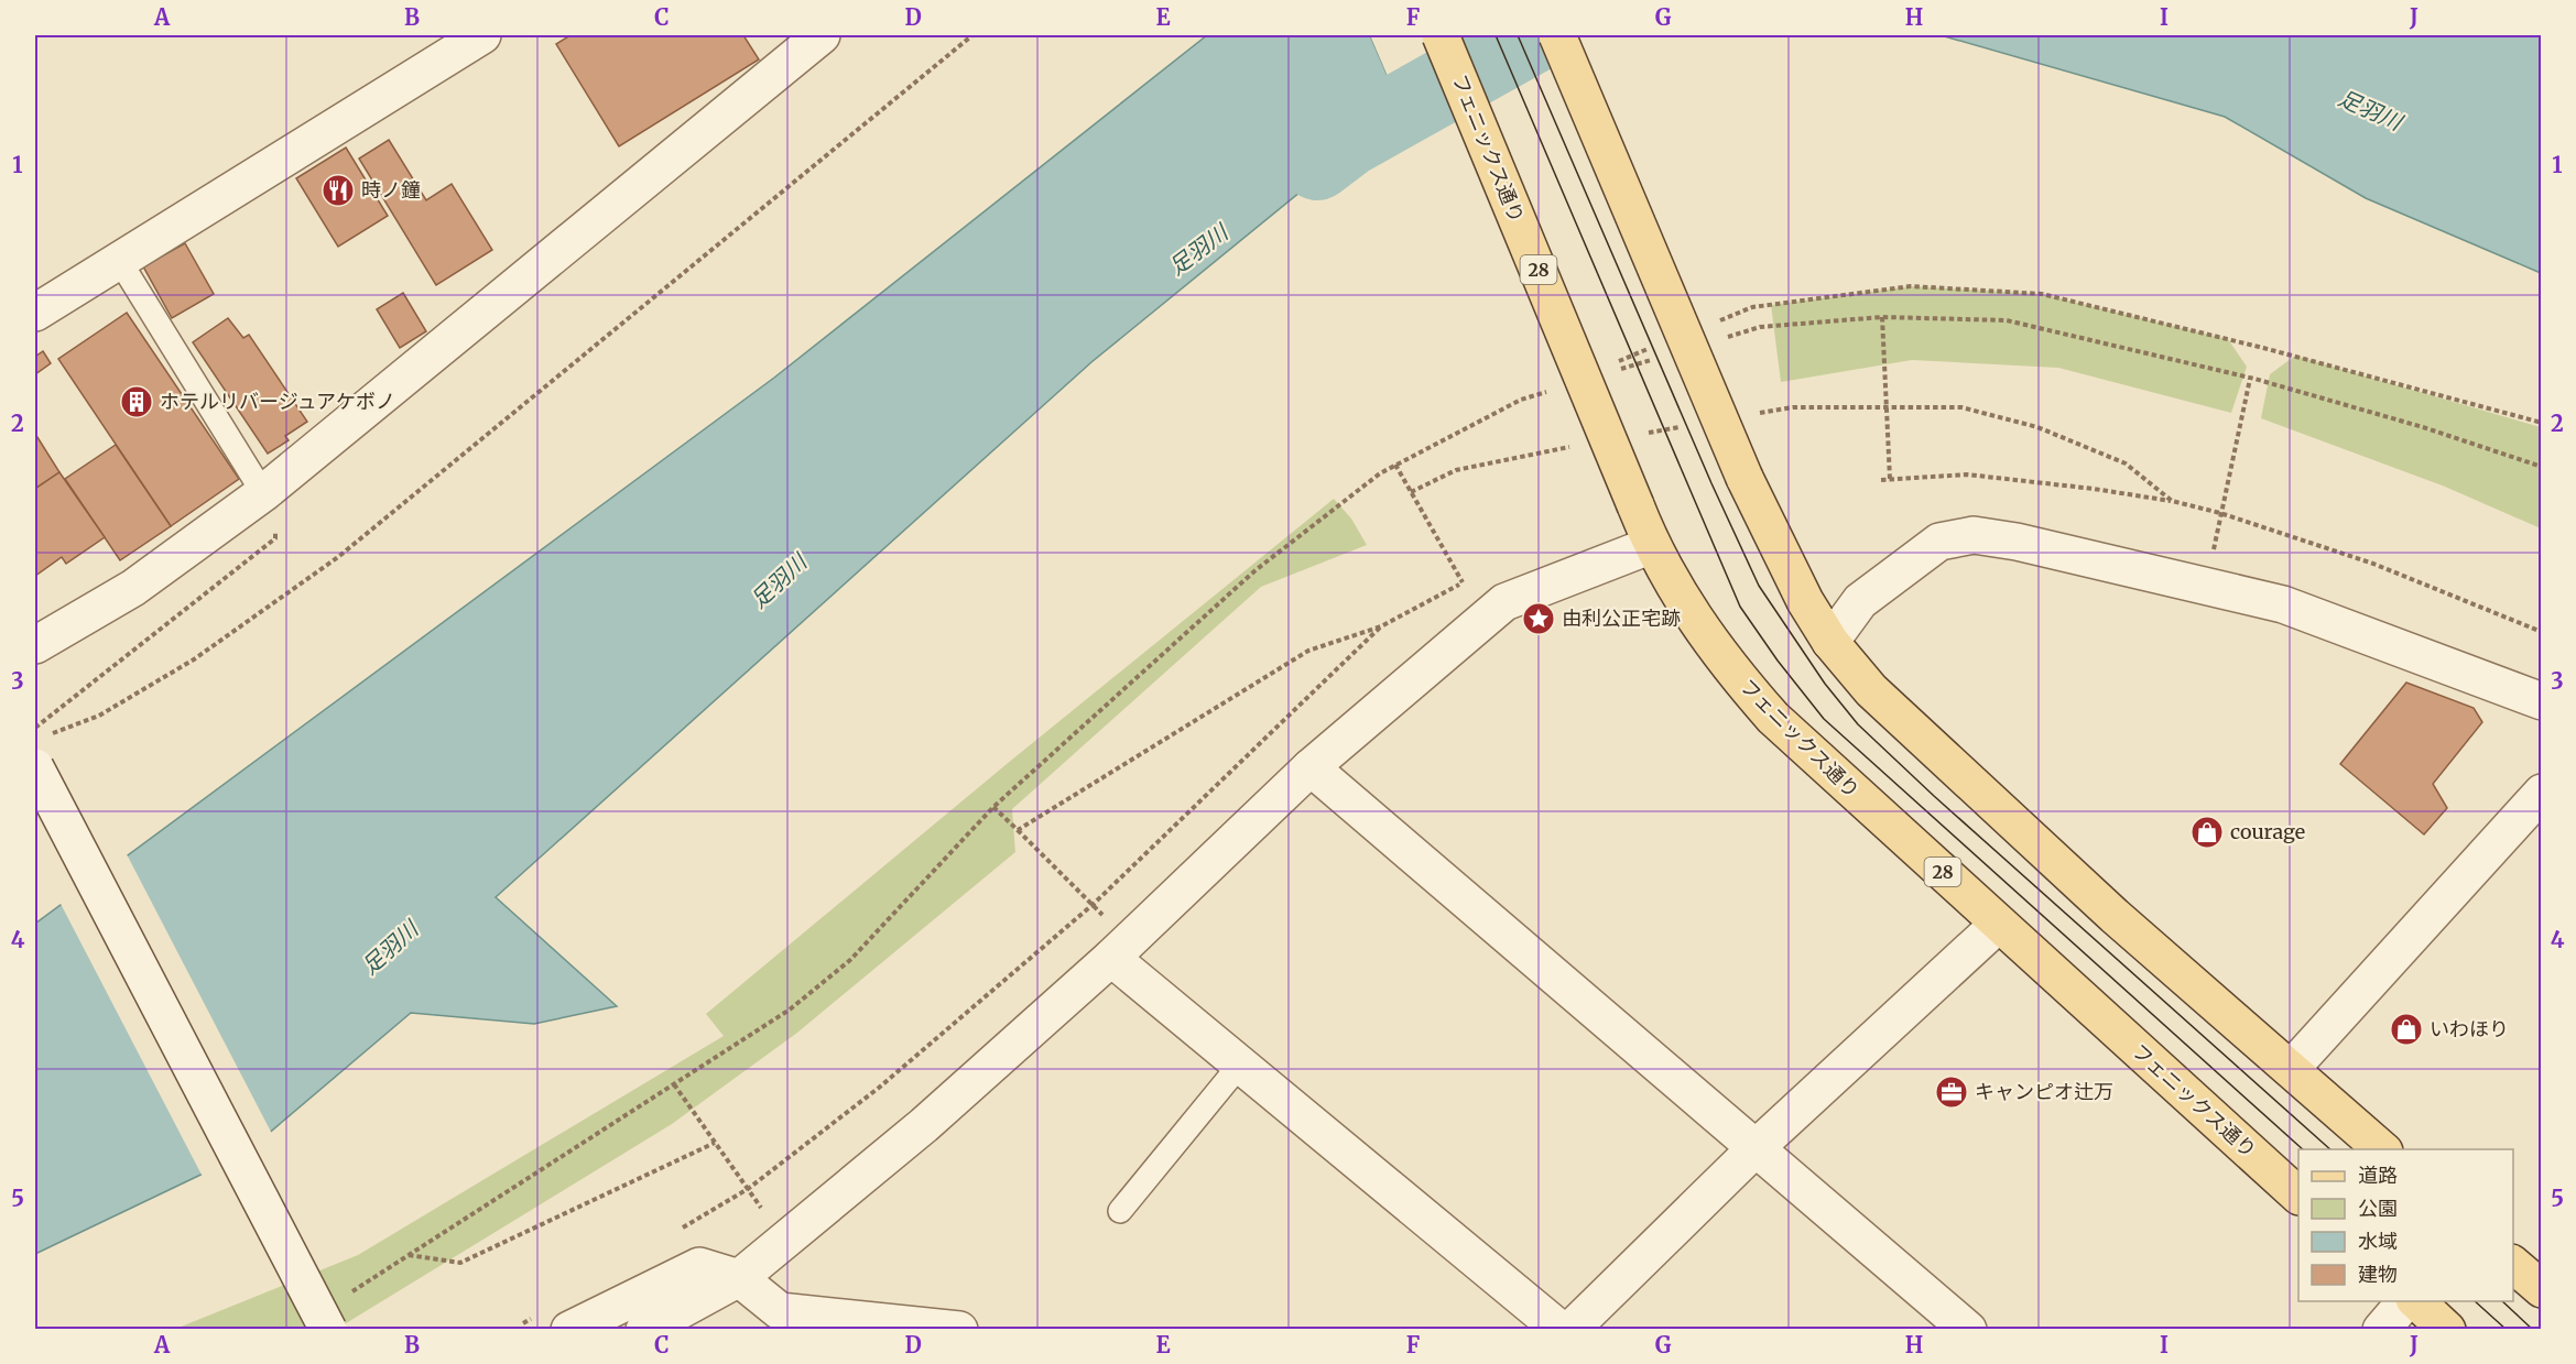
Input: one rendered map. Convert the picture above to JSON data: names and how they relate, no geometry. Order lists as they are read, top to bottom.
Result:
{
  "streets": {
    "main road": ["フェニックス通り", "28"]
  },
  "water": ["足羽川"],
  "places": {
    "restaurant": ["時ノ鐘"],
    "building": ["ホテルリバージュアケボノ"],
    "place": ["由利公正宅跡"],
    "shop": ["courage", "いわほり"],
    "office": ["キャンピオ辻万"]
  },
  "legend": [
    "道路",
    "公園",
    "水域",
    "建物"
  ],
  "grid": {
    "columns": [
      "A",
      "B",
      "C",
      "D",
      "E",
      "F",
      "G",
      "H",
      "I",
      "J"
    ],
    "rows": [
      "1",
      "2",
      "3",
      "4",
      "5"
    ]
  }
}
